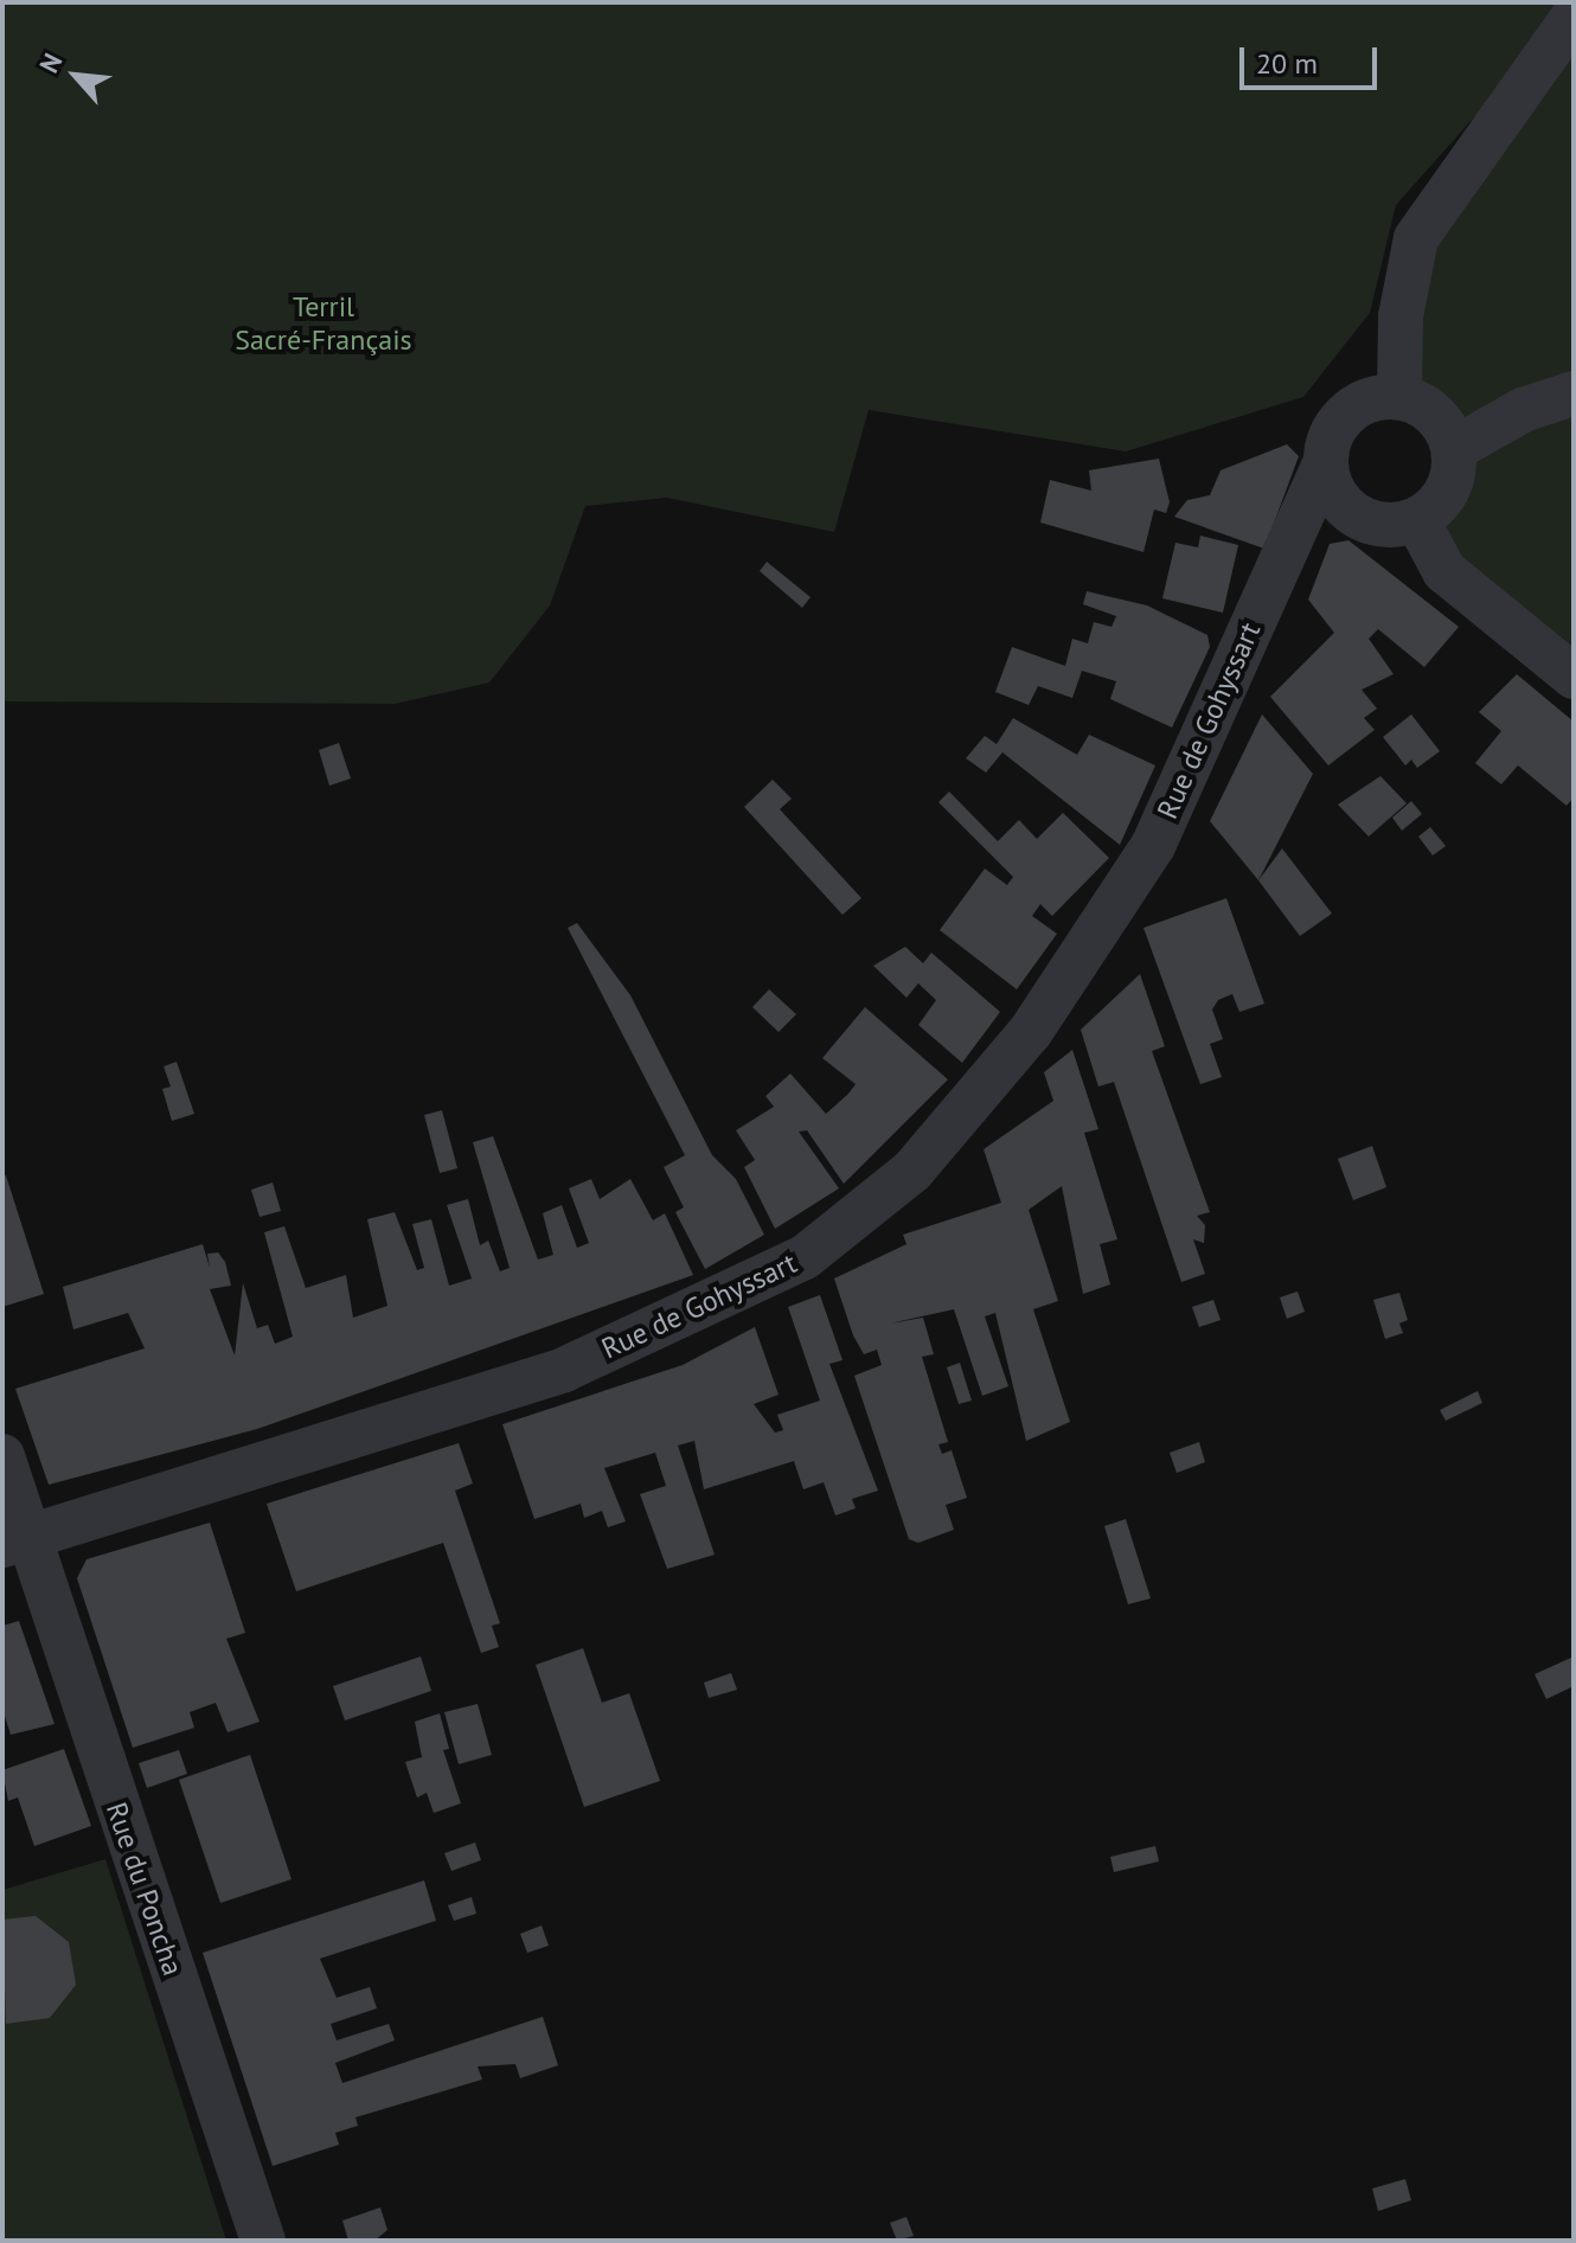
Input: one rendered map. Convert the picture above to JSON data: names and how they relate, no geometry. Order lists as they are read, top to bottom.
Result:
{
  "streets": {
    "street": ["Rue de Gohyssart", "Rue du Poncha"]
  },
  "crossings": [
    ["Rue de Gohyssart", "Rue du Poncha"]
  ],
  "parks": ["Terril Sacré-Français"],
  "scale_bar": "20 m",
  "north": "top left"
}
